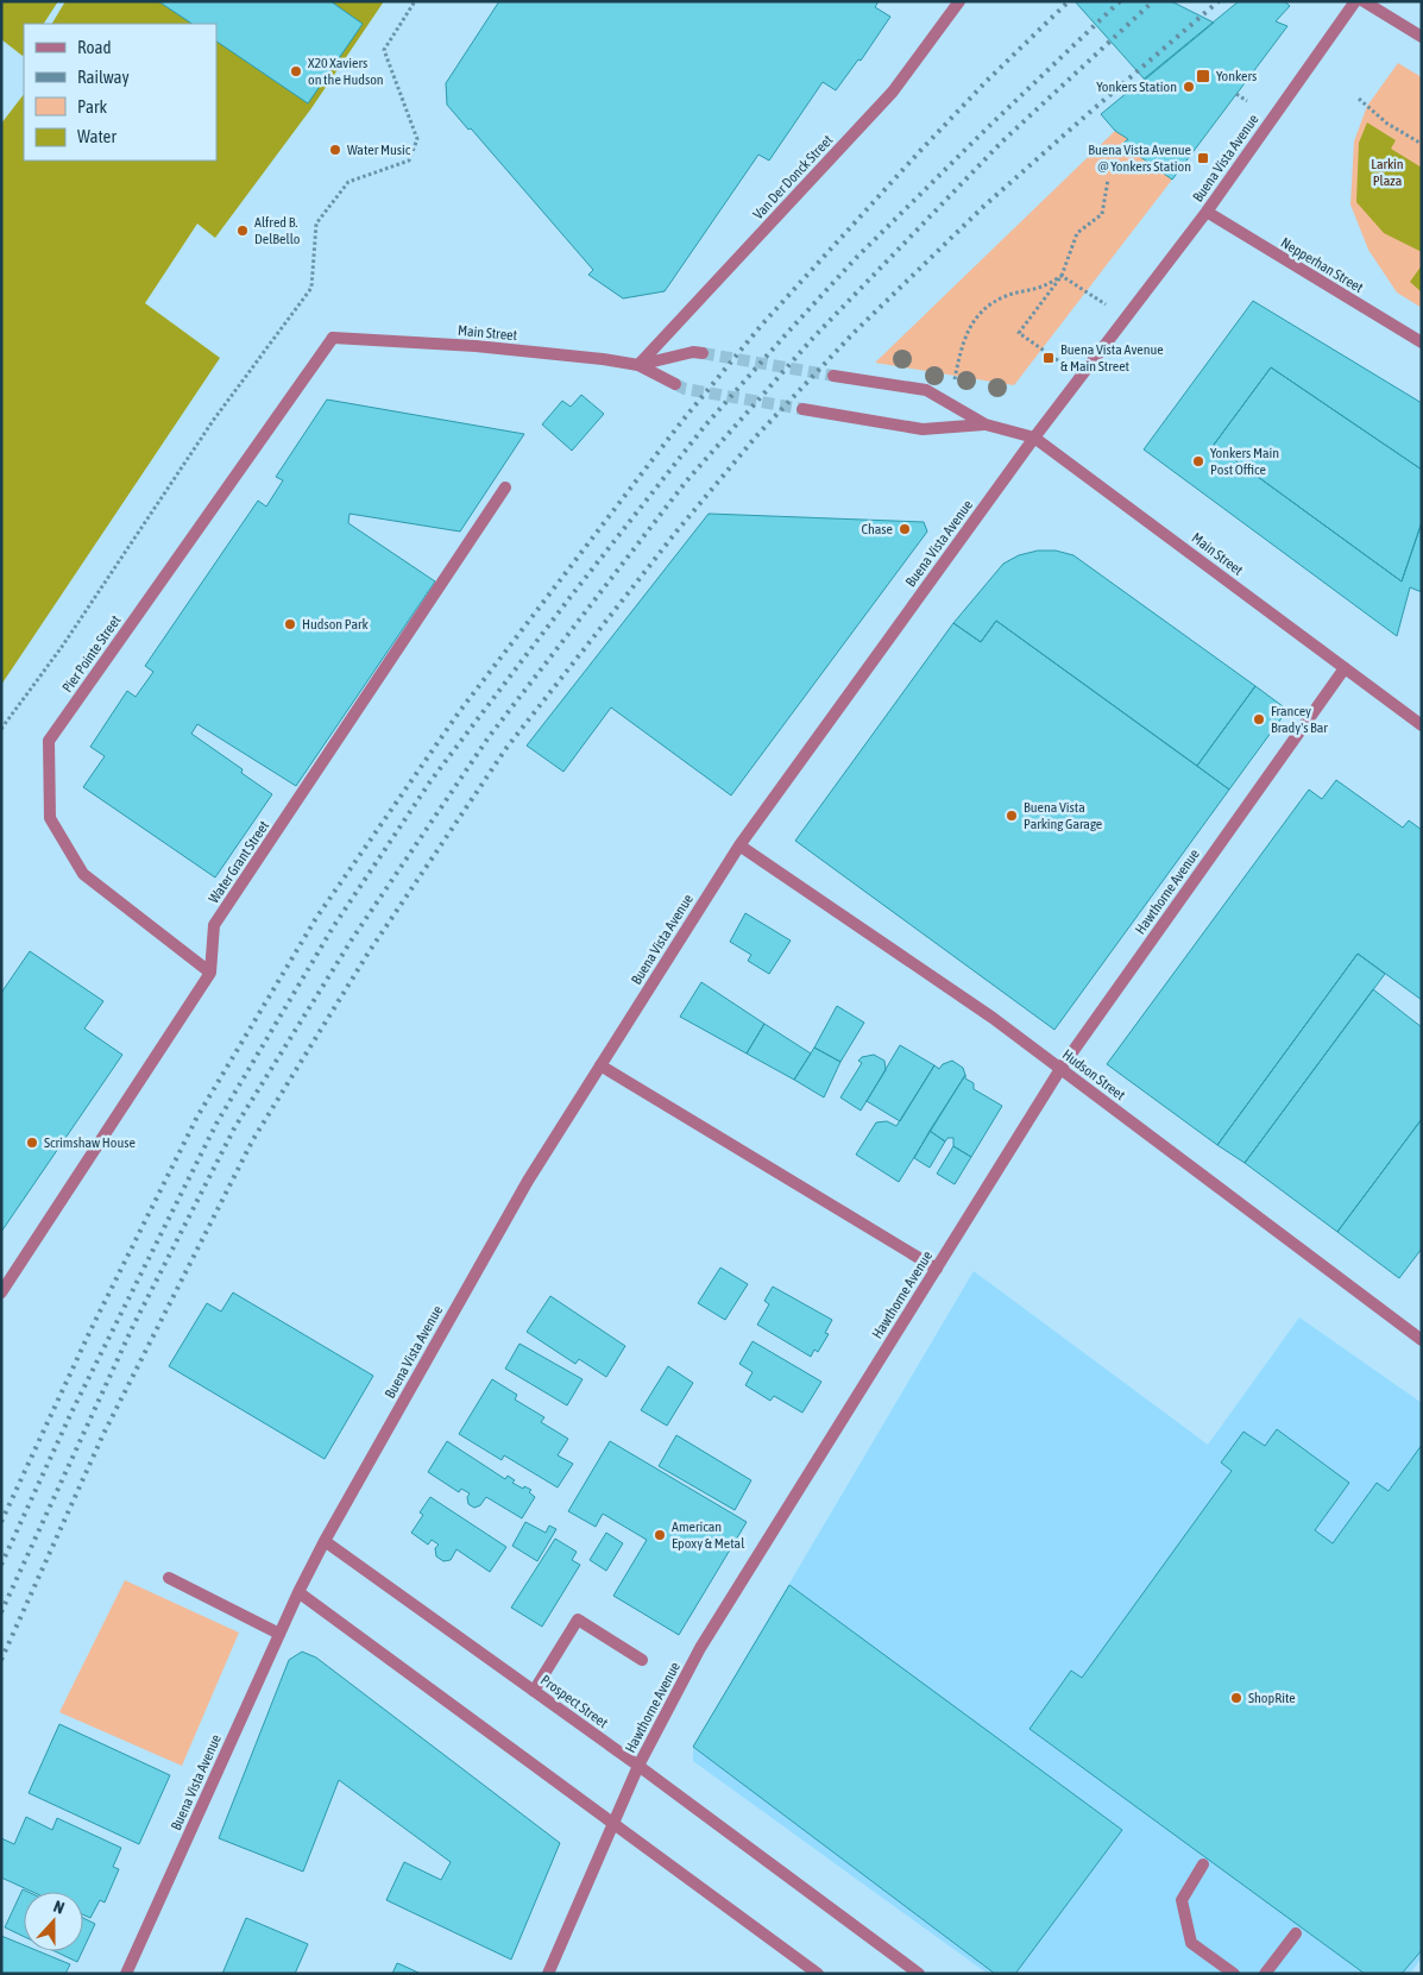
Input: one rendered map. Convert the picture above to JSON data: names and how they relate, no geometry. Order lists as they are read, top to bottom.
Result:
{
  "streets": {
    "street": [
      "Buena Vista Avenue",
      "Van Der Donck Street",
      "Nepperhan Street",
      "Main Street",
      "Pier Pointe Street",
      "Water Grant Street",
      "Hawthorne Avenue",
      "Hudson Street",
      "Prospect Street"
    ]
  },
  "crossings": [
    ["Buena Vista Avenue", "Nepperhan Street"],
    ["Buena Vista Avenue", "Main Street"],
    ["Buena Vista Avenue", "Hudson Street"],
    ["Buena Vista Avenue", "Prospect Street"],
    ["Van Der Donck Street", "Main Street"],
    ["Main Street", "Pier Pointe Street"],
    ["Main Street", "Hawthorne Avenue"],
    ["Pier Pointe Street", "Water Grant Street"],
    ["Hawthorne Avenue", "Hudson Street"],
    ["Hawthorne Avenue", "Prospect Street"]
  ],
  "parks": ["Larkin Plaza"],
  "places": {
    "other": [
      "X20 Xaviers on the Hudson",
      "Yonkers Station",
      "Water Music",
      "Alfred B. DelBello",
      "Yonkers Main Post Office",
      "Chase",
      "Hudson Park",
      "Francey Brady's Bar",
      "Buena Vista Parking Garage",
      "Scrimshaw House",
      "American Epoxy & Metal",
      "ShopRite"
    ],
    "transit": ["Yonkers", "Buena Vista Avenue @ Yonkers Station", "Buena Vista Avenue & Main Street"]
  },
  "legend": [
    "Road",
    "Railway",
    "Park",
    "Water"
  ],
  "north": "top"
}
